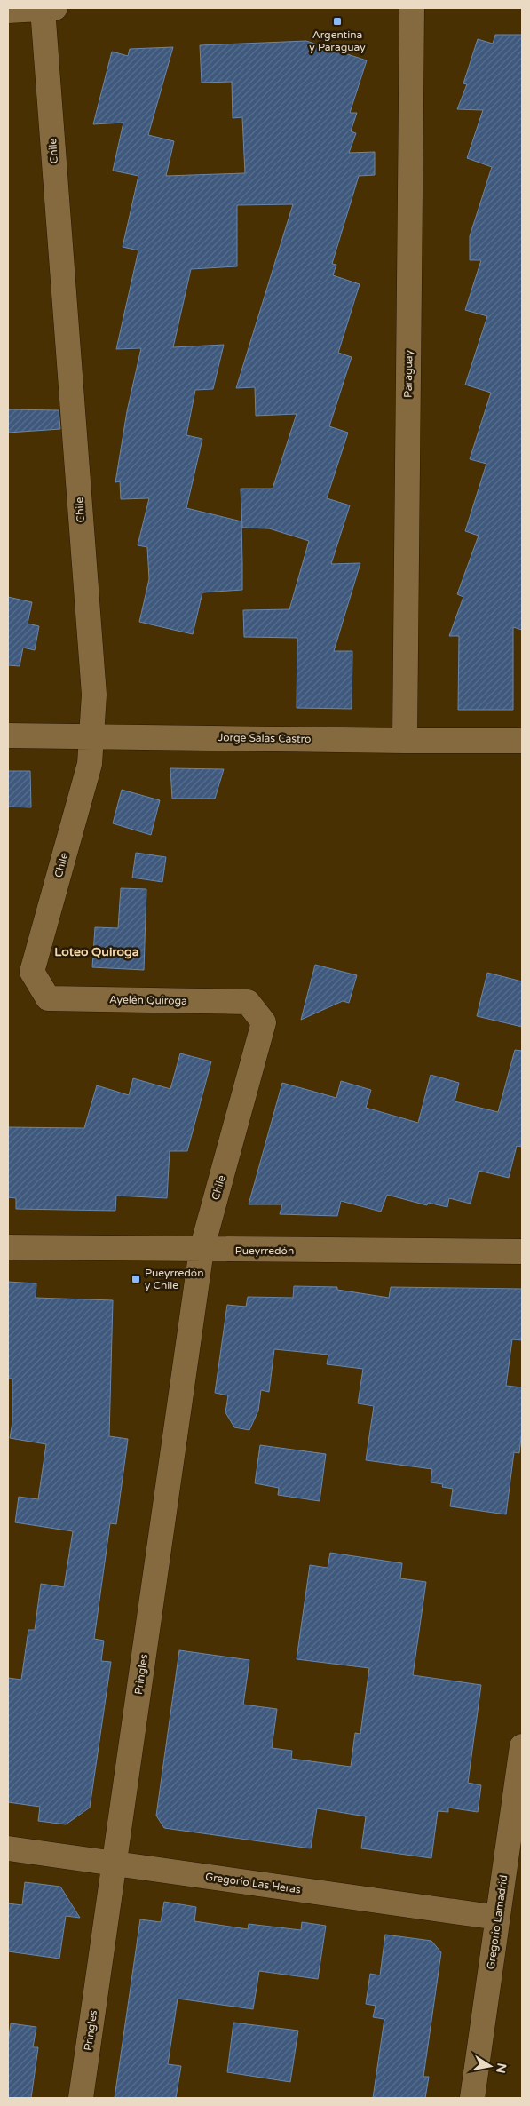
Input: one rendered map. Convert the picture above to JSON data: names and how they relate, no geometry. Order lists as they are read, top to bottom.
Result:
{
  "streets": {
    "street": [
      "Chile",
      "Paraguay",
      "Jorge Salas Castro",
      "Ayelén Quiroga",
      "Pueyrredón",
      "Pringles",
      "Gregorio Las Heras",
      "Gregorio Lamadrid"
    ]
  },
  "crossings": [
    ["Chile", "Jorge Salas Castro"],
    ["Chile", "Ayelén Quiroga"],
    ["Chile", "Pueyrredón"],
    ["Chile", "Pringles"],
    ["Paraguay", "Jorge Salas Castro"],
    ["Pueyrredón", "Pringles"],
    ["Pringles", "Gregorio Las Heras"],
    ["Gregorio Las Heras", "Gregorio Lamadrid"]
  ],
  "districts": ["Loteo Quiroga"],
  "places": {
    "transit": ["Argentina y Paraguay", "Pueyrredón y Chile"]
  },
  "north": "right"
}
